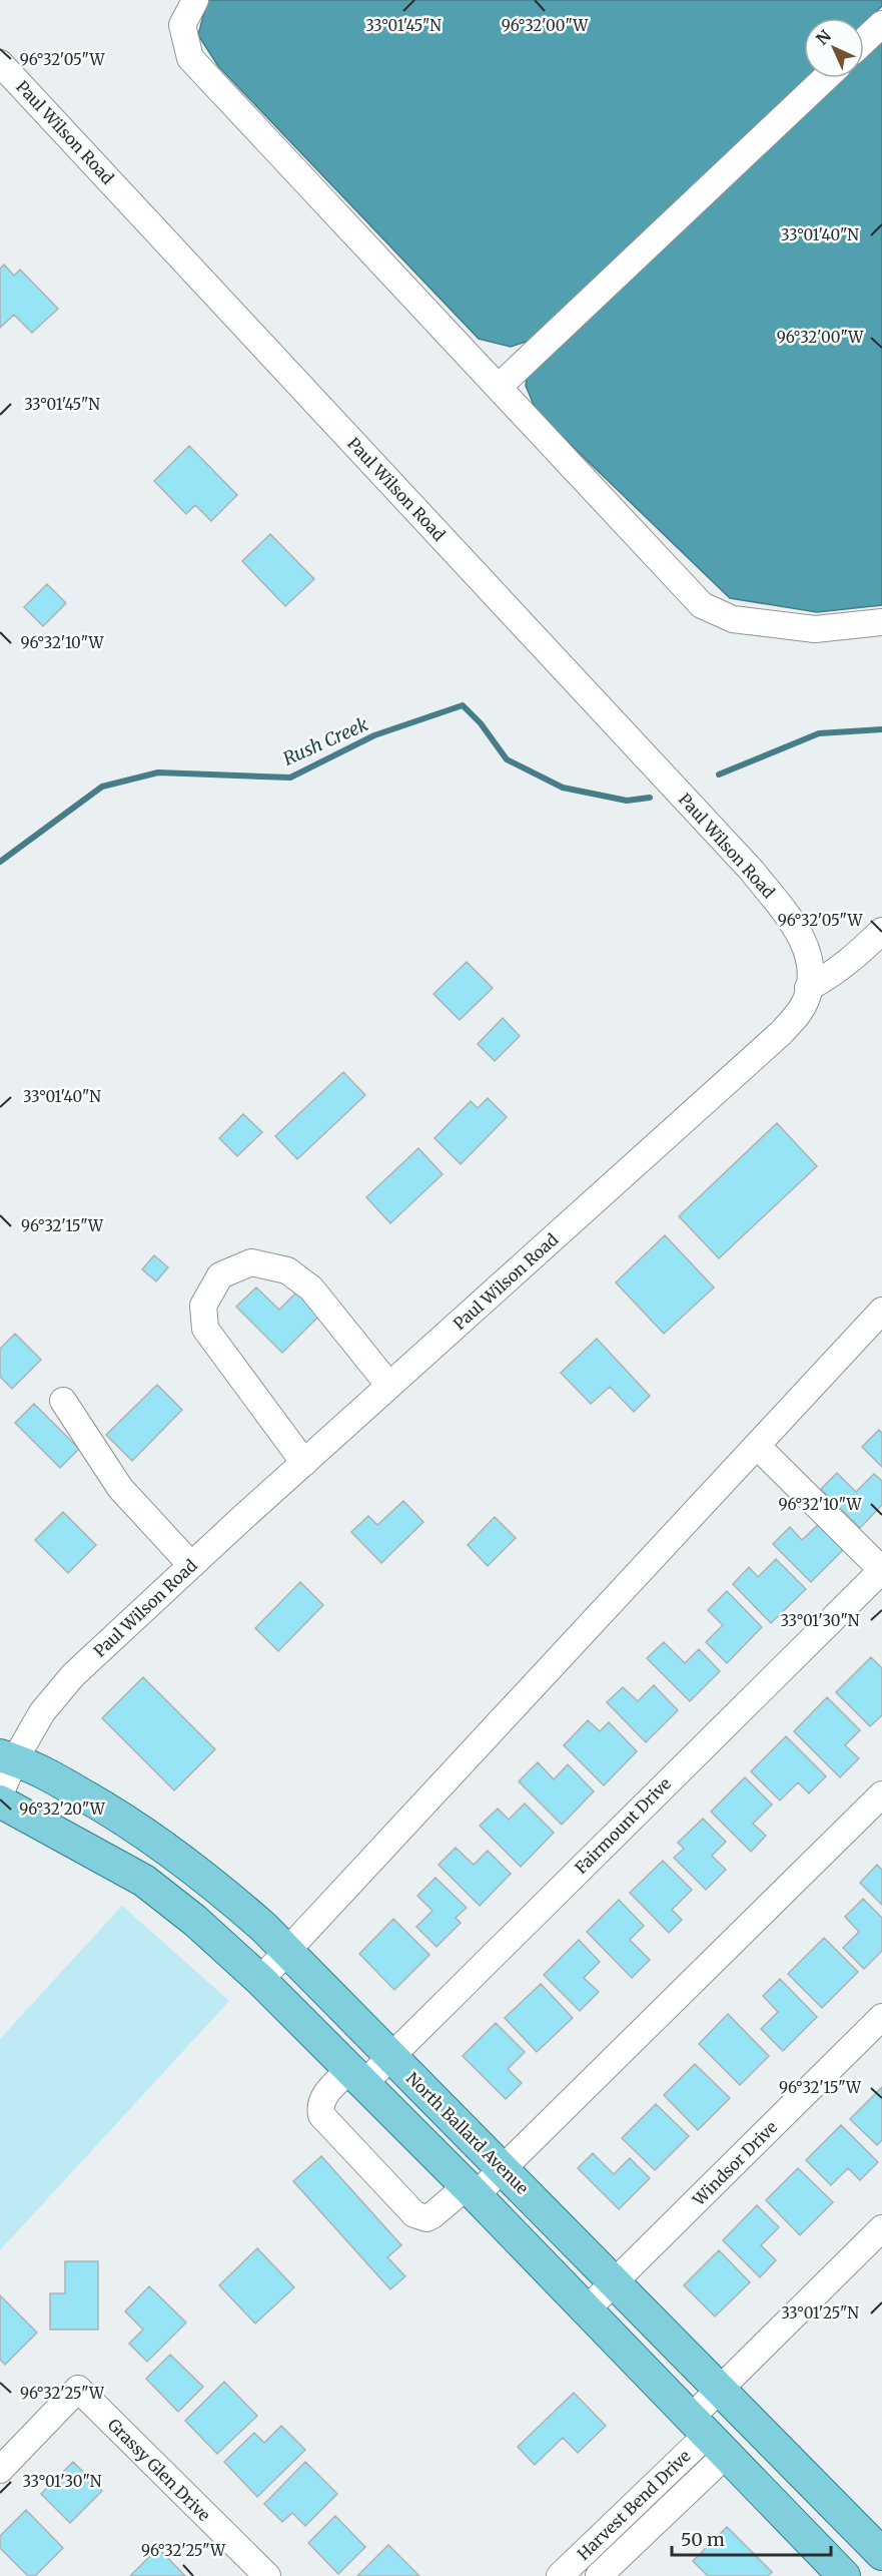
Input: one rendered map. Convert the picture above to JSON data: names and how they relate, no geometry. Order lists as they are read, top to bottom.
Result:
{
  "streets": {
    "main road": ["North Ballard Avenue"],
    "street": [
      "Paul Wilson Road",
      "Fairmount Drive",
      "Windsor Drive",
      "Grassy Glen Drive",
      "Harvest Bend Drive"
    ]
  },
  "crossings": [
    ["Paul Wilson Road", "North Ballard Avenue"],
    ["Fairmount Drive", "North Ballard Avenue"],
    ["North Ballard Avenue", "Windsor Drive"]
  ],
  "water": ["Rush Creek"],
  "scale_bar": "50 m",
  "north": "top left",
  "coordinates": [
    "96°32'00\"W",
    "33°01'45\"N",
    "96°32'05\"W",
    "33°01'40\"N",
    "96°32'10\"W",
    "96°32'15\"W",
    "33°01'30\"N",
    "96°32'20\"W",
    "33°01'25\"N",
    "96°32'25\"W"
  ]
}
